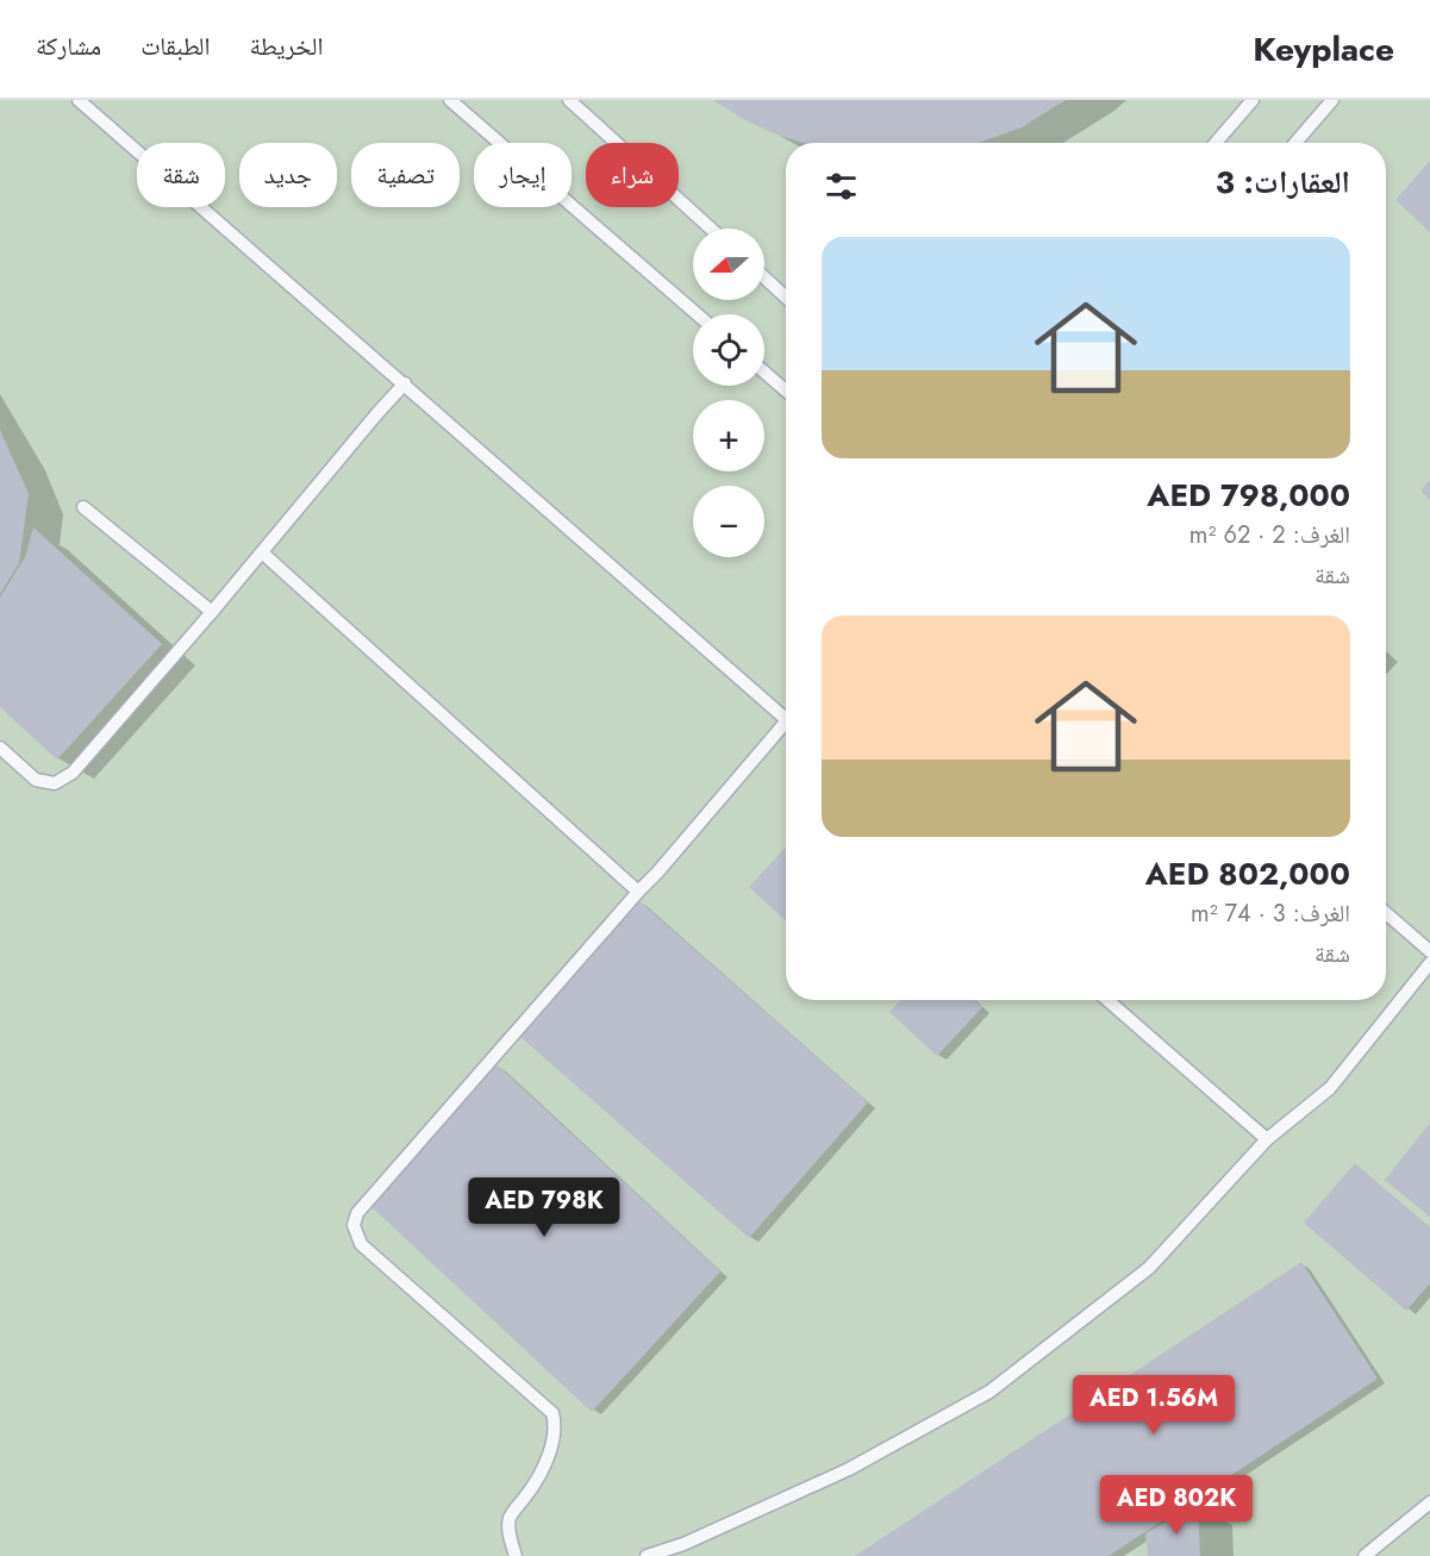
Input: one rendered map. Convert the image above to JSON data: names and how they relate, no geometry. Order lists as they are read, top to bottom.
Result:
{
  "north": "left",
  "page": {
    "header": "Keyplace",
    "nav": ["الخريطة", "الطبقات", "مشاركة"],
    "chip": [
      "شراء",
      "إيجار",
      "تصفية",
      "جديد",
      "شقة"
    ],
    "heading": "العقارات: 3",
    "map_buttons": ["+", "−"],
    "list": [
      {
        "name": "AED 798,000",
        "note": "الغرف: 2 · 62 m² · شقة"
      },
      {
        "name": "AED 802,000",
        "note": "الغرف: 3 · 74 m² · شقة"
      }
    ],
    "price": ["AED 798K", "AED 1.56M", "AED 802K"]
  }
}
